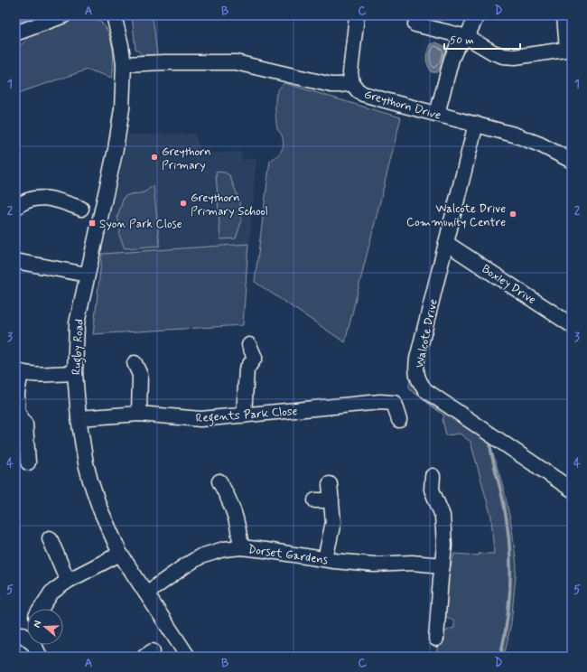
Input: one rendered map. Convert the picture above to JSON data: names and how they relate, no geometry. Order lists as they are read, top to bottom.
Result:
{
  "streets": {
    "street": [
      "Greythorn Drive",
      "Boxley Drive",
      "Walcote Drive",
      "Rugby Road",
      "Regents Park Close",
      "Dorset Gardens"
    ]
  },
  "crossings": [
    ["Greythorn Drive", "Walcote Drive"],
    ["Greythorn Drive", "Rugby Road"],
    ["Boxley Drive", "Walcote Drive"],
    ["Rugby Road", "Regents Park Close"],
    ["Rugby Road", "Dorset Gardens"]
  ],
  "places": {
    "other": ["Greythorn Primary", "Greythorn Primary School", "Walcote Drive Community Centre"],
    "transit": ["Syon Park Close"]
  },
  "scale_bar": "50 m",
  "north": "left",
  "grid": {
    "columns": [
      "A",
      "B",
      "C",
      "D"
    ],
    "rows": [
      "1",
      "2",
      "3",
      "4",
      "5"
    ]
  }
}
